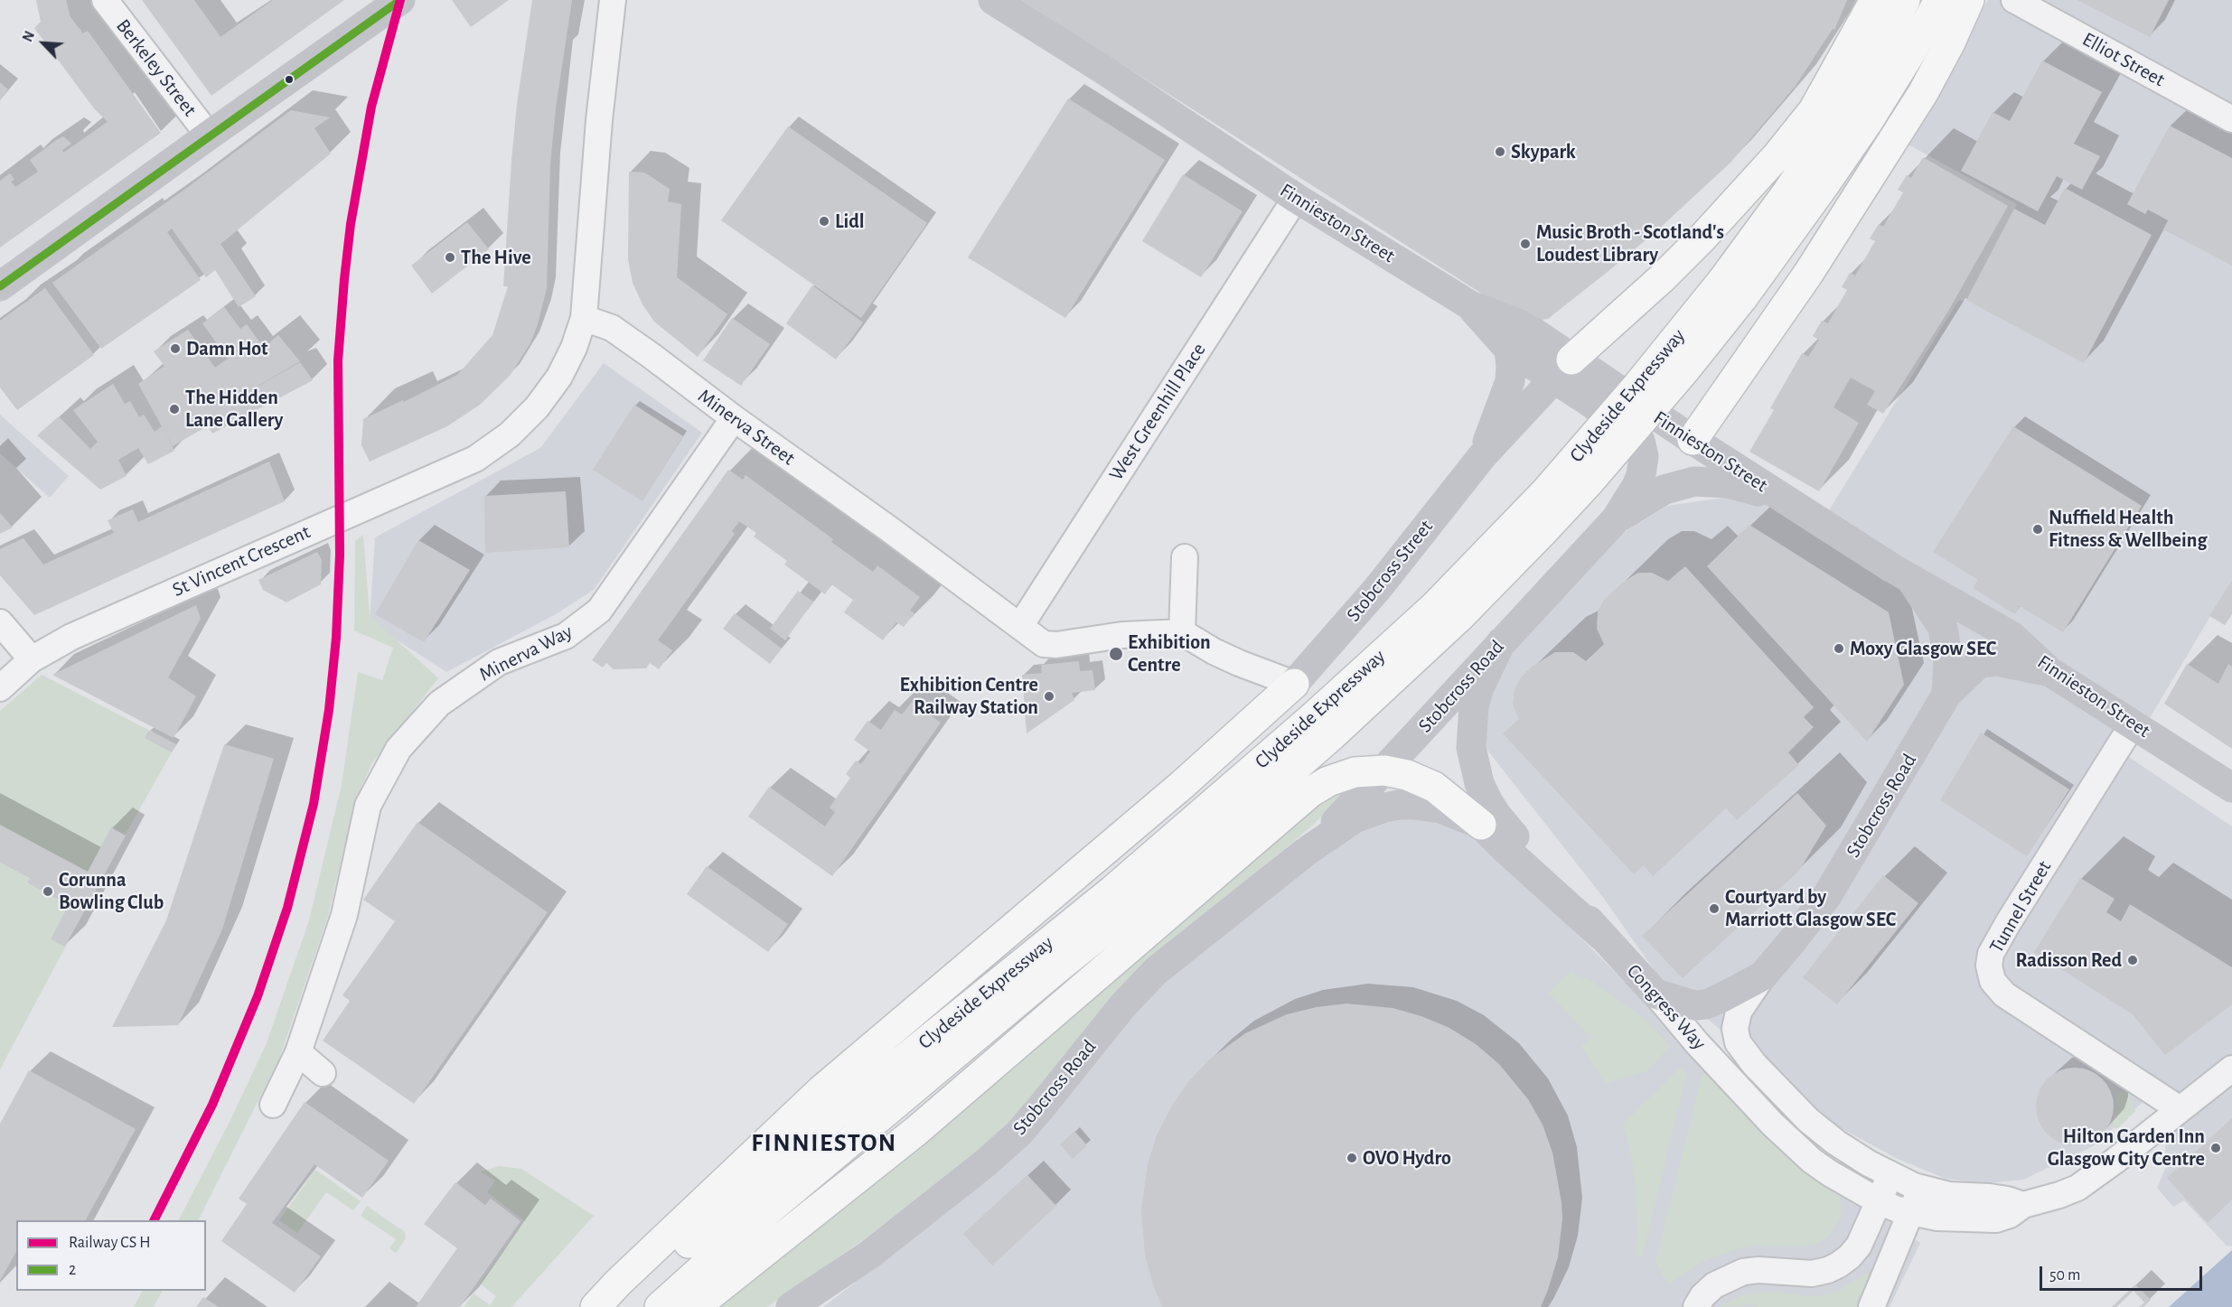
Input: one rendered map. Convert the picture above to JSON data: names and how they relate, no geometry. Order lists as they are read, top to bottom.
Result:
{
  "streets": {
    "main road": ["Clydeside Expressway"],
    "street": [
      "Elliot Street",
      "Berkeley Street",
      "Finnieston Street",
      "West Greenhill Place",
      "Minerva Street",
      "St Vincent Crescent",
      "Stobcross Street",
      "Minerva Way",
      "Stobcross Road",
      "Tunnel Street",
      "Congress Way"
    ]
  },
  "crossings": [
    ["Finnieston Street", "West Greenhill Place"],
    ["Finnieston Street", "Stobcross Street"],
    ["Finnieston Street", "Stobcross Road"],
    ["Finnieston Street", "Tunnel Street"],
    ["West Greenhill Place", "Minerva Street"],
    ["Minerva Street", "St Vincent Crescent"],
    ["Minerva Street", "Minerva Way"],
    ["Stobcross Road", "Congress Way"],
    ["Tunnel Street", "Congress Way"]
  ],
  "districts": ["FINNIESTON"],
  "places": [
    "Skypark",
    "Lidl",
    "Music Broth - Scotland's Loudest Library",
    "The Hive",
    "Damn Hot",
    "The Hidden Lane Gallery",
    "Nuffield Health Fitness & Wellbeing",
    "Moxy Glasgow SEC",
    "Exhibition Centre",
    "Exhibition Centre Railway Station",
    "Corunna Bowling Club",
    "Courtyard by Marriott Glasgow SEC",
    "Radisson Red",
    "Hilton Garden Inn Glasgow City Centre",
    "OVO Hydro"
  ],
  "lines": ["transit line 2"],
  "legend": ["Railway CS H", "2"],
  "scale_bar": "50 m",
  "north": "top left"
}
